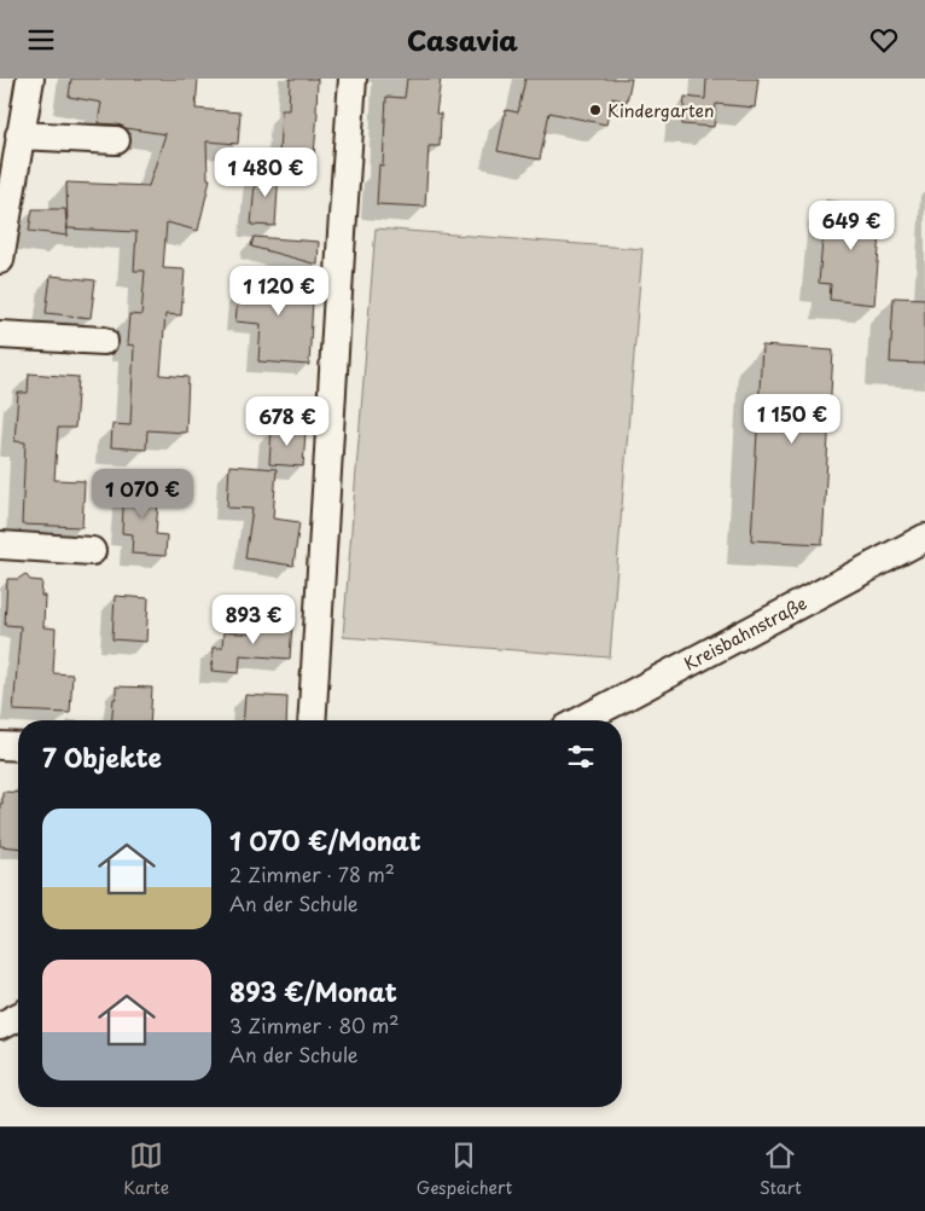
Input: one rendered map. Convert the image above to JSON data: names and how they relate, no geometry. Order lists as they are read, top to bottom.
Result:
{
  "streets": {
    "street": ["Kreisbahnstraße"]
  },
  "places": ["Kindergarten"],
  "page": {
    "header": "Casavia",
    "price": [
      "1 480 €",
      "649 €",
      "1 120 €",
      "1 150 €",
      "678 €",
      "1 070 €",
      "893 €"
    ],
    "heading": "7 Objekte",
    "list": [
      {
        "name": "1 070 €/Monat",
        "note": "2 Zimmer · 78 m² · An der Schule"
      },
      {
        "name": "893 €/Monat",
        "note": "3 Zimmer · 80 m² · An der Schule"
      }
    ],
    "tabs": ["Karte", "Gespeichert", "Start"]
  }
}
